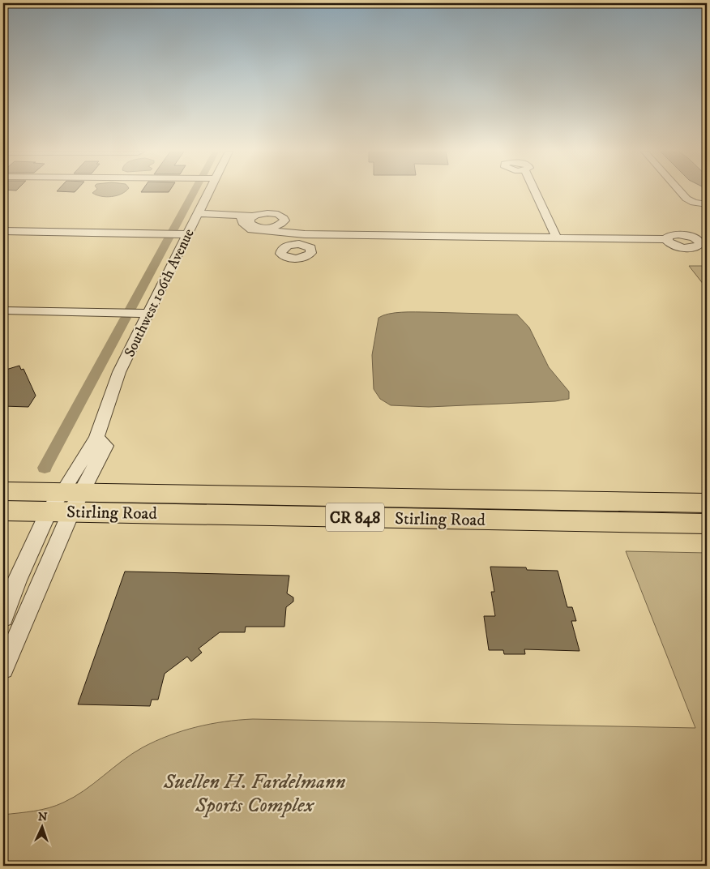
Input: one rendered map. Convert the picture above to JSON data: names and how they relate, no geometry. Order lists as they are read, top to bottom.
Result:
{
  "streets": {
    "main road": ["Stirling Road", "CR 848"],
    "street": ["Southwest 106th Avenue"]
  },
  "crossings": [
    ["Southwest 106th Avenue", "Stirling Road"]
  ],
  "parks": ["Suellen H. Fardelmann Sports Complex"],
  "north": "top"
}
